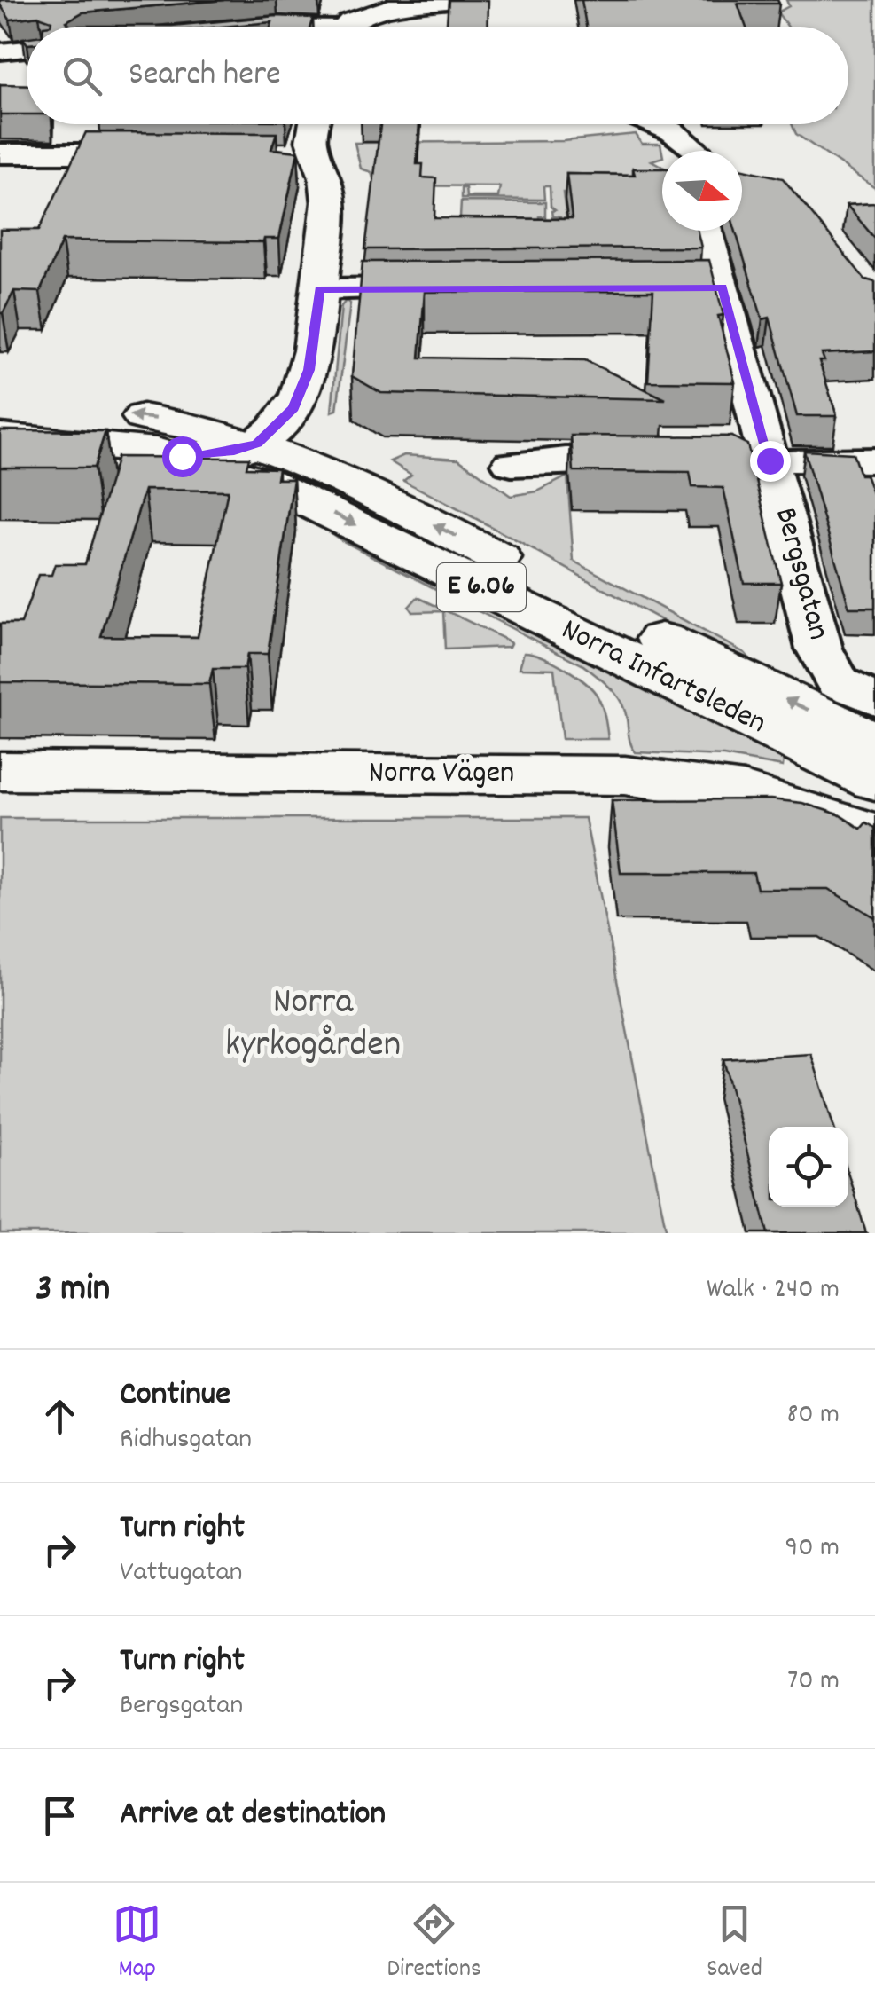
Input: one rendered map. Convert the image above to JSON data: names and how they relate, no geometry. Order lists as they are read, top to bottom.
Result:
{
  "streets": {
    "main road": ["E 6.06", "Norra Infartsleden", "Norra Vägen"],
    "street": ["Bergsgatan"]
  },
  "parks": ["Norra kyrkogården"],
  "north": "right",
  "page": {
    "search": "Search here",
    "heading": ["3 min", "Walk · 240 m"],
    "list": [
      ["Continue", "Ridhusgatan", "80 m"],
      ["Turn right", "Vattugatan", "90 m"],
      ["Turn right", "Bergsgatan", "70 m"],
      "Arrive at destination"
    ],
    "nav": ["Map", "Directions", "Saved"]
  }
}
